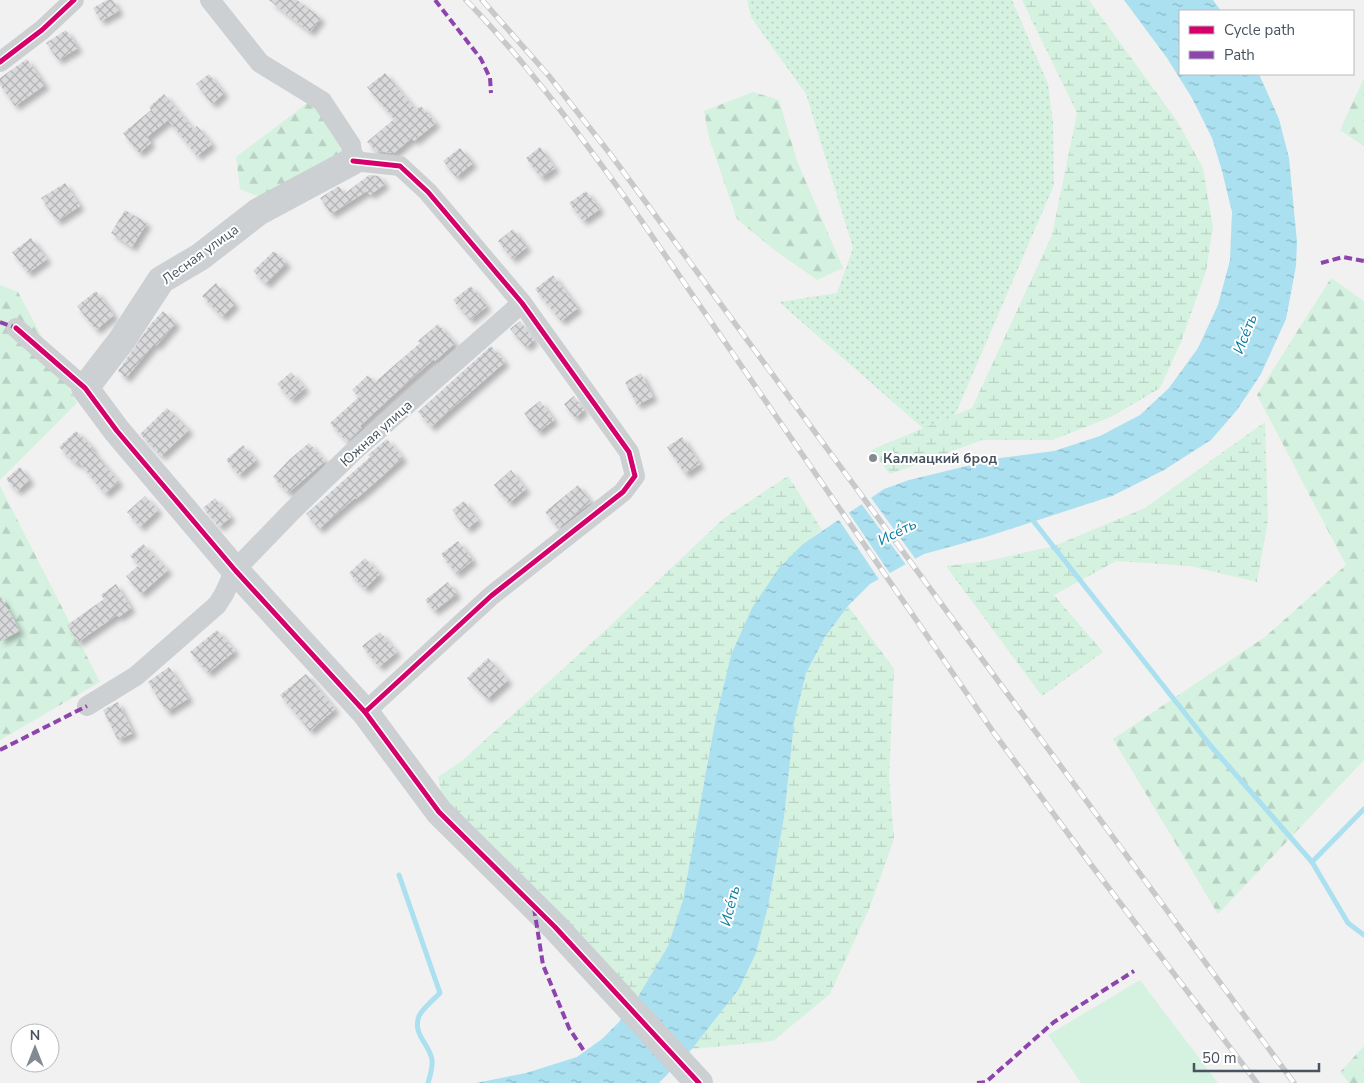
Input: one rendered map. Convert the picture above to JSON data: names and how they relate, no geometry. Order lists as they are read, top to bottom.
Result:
{
  "streets": {
    "street": ["Лесная улица", "Южная улица"]
  },
  "water": ["Исе́ть"],
  "places": ["Калмацкий брод"],
  "legend": ["Cycle path", "Path"],
  "scale_bar": "50 m",
  "north": "top"
}
